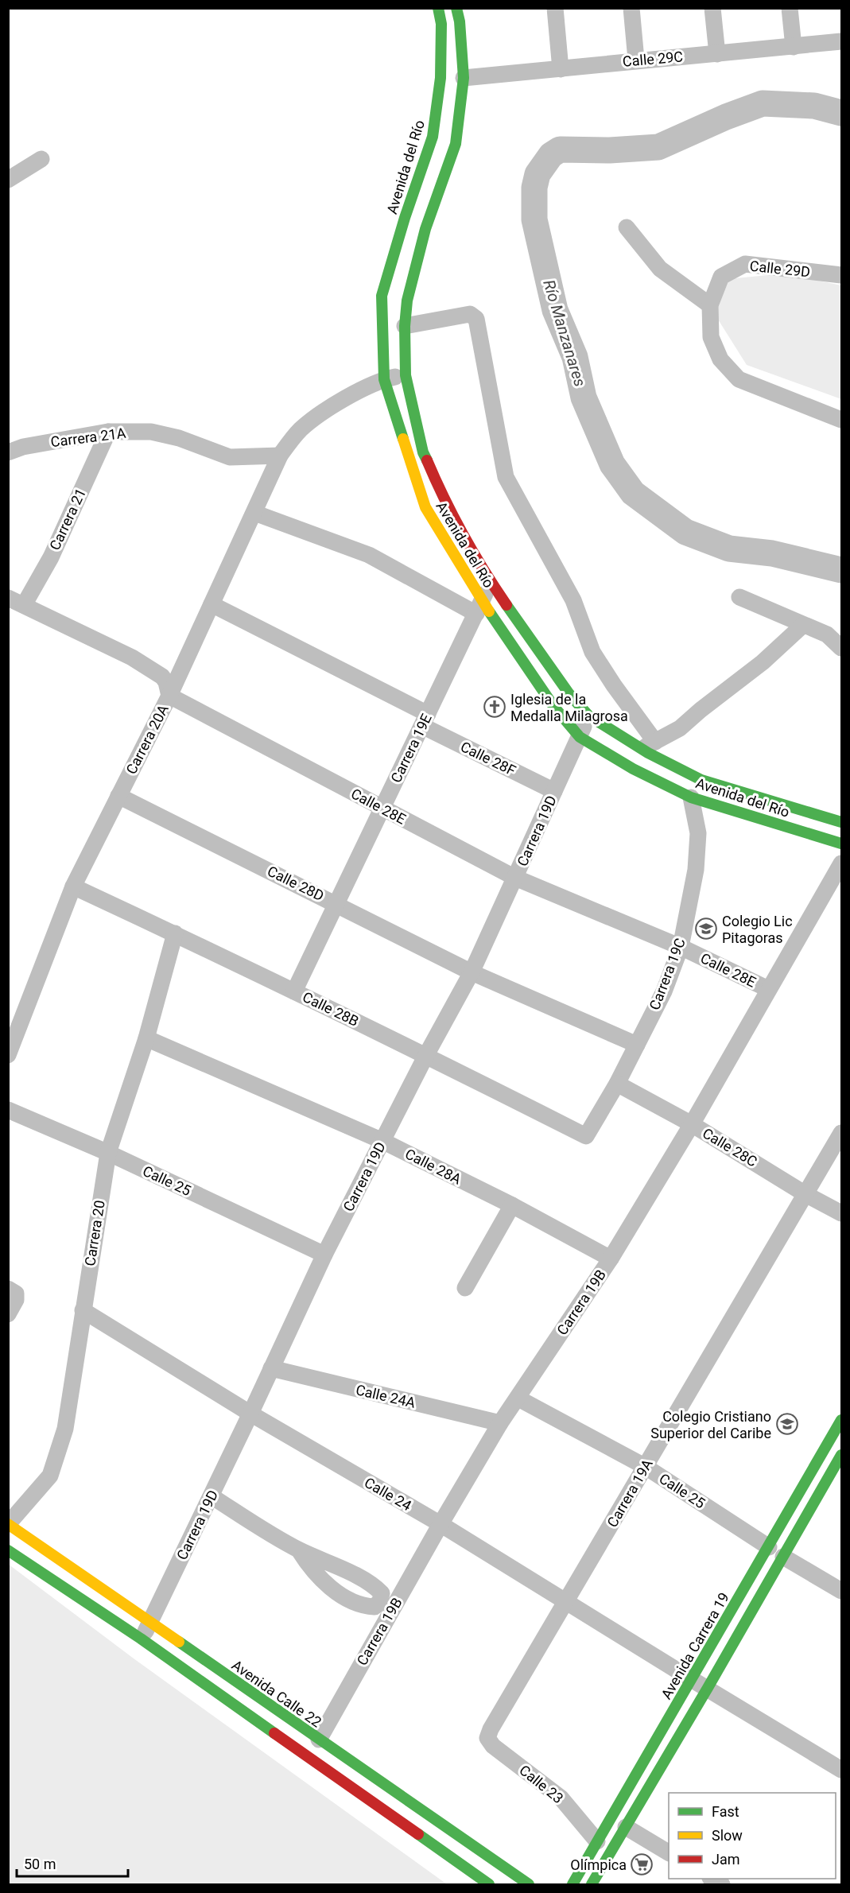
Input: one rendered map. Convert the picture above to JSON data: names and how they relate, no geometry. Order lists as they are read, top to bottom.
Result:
{
  "streets": {
    "main road": ["Avenida del Río", "Avenida Carrera 19", "Avenida Calle 22"],
    "street": [
      "Calle 29C",
      "Calle 29D",
      "Carrera 21A",
      "Carrera 21",
      "Carrera 20A",
      "Carrera 19E",
      "Calle 28F",
      "Calle 28E",
      "Carrera 19D",
      "Calle 28D",
      "Carrera 19C",
      "Calle 28B",
      "Calle 28C",
      "Calle 28A",
      "Calle 25",
      "Carrera 20",
      "Carrera 19B",
      "Calle 24A",
      "Carrera 19A",
      "Calle 24",
      "Calle 23"
    ]
  },
  "crossings": [
    ["Calle 29C", "Avenida del Río"],
    ["Avenida del Río", "Carrera 20A"],
    ["Avenida del Río", "Carrera 19E"],
    ["Avenida del Río", "Carrera 19D"],
    ["Avenida del Río", "Carrera 19C"],
    ["Carrera 21A", "Carrera 21"],
    ["Carrera 21A", "Carrera 20A"],
    ["Carrera 20A", "Calle 28F"],
    ["Carrera 20A", "Calle 28E"],
    ["Carrera 20A", "Calle 28D"],
    ["Carrera 20A", "Calle 28B"],
    ["Carrera 19E", "Calle 28F"],
    ["Carrera 19E", "Calle 28E"],
    ["Carrera 19E", "Calle 28D"],
    ["Carrera 19E", "Calle 28B"],
    ["Calle 28F", "Carrera 19D"],
    ["Calle 28E", "Carrera 19D"],
    ["Calle 28E", "Carrera 19C"],
    ["Calle 28E", "Carrera 19B"],
    ["Carrera 19D", "Calle 28D"],
    ["Carrera 19D", "Calle 28B"],
    ["Carrera 19D", "Calle 28A"],
    ["Carrera 19D", "Calle 25"],
    ["Carrera 19D", "Calle 24A"],
    ["Carrera 19D", "Calle 24"],
    ["Carrera 19D", "Avenida Calle 22"],
    ["Calle 28D", "Carrera 19C"],
    ["Carrera 19C", "Calle 28B"],
    ["Carrera 19C", "Calle 28C"],
    ["Calle 28B", "Carrera 20"],
    ["Calle 28C", "Carrera 19B"],
    ["Calle 28C", "Carrera 19A"],
    ["Calle 28A", "Carrera 20"],
    ["Calle 28A", "Carrera 19B"],
    ["Calle 25", "Carrera 20"],
    ["Calle 25", "Carrera 19B"],
    ["Calle 25", "Carrera 19A"],
    ["Calle 25", "Avenida Carrera 19"],
    ["Carrera 20", "Calle 24"],
    ["Carrera 20", "Avenida Calle 22"],
    ["Carrera 19B", "Calle 24A"],
    ["Carrera 19B", "Calle 24"],
    ["Carrera 19B", "Avenida Calle 22"],
    ["Carrera 19A", "Calle 24"],
    ["Carrera 19A", "Calle 23"],
    ["Calle 24", "Avenida Carrera 19"],
    ["Avenida Carrera 19", "Calle 23"]
  ],
  "water": ["Río Manzanares"],
  "places": {
    "church": ["Iglesia de la Medalla Milagrosa"],
    "school or university": ["Colegio Lic Pitagoras", "Colegio Cristiano Superior del Caribe"],
    "supermarket": ["Olímpica"]
  },
  "legend": ["Fast", "Slow", "Jam"],
  "scale_bar": "50 m"
}
